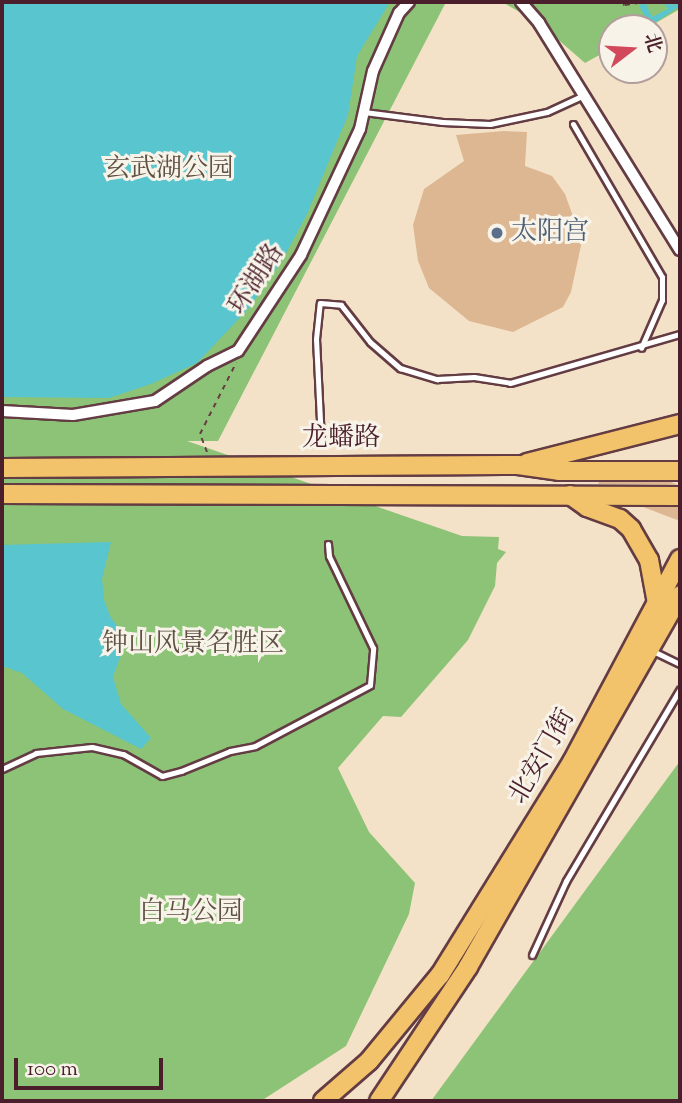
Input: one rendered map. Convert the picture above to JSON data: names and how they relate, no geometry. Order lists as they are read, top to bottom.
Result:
{
  "streets": {
    "main road": ["龙蟠路", "北安门街"],
    "street": ["环湖路"]
  },
  "parks": ["玄武湖公园", "钟山风景名胜区", "白马公园"],
  "places": ["太阳宫"],
  "scale_bar": "100 m",
  "north": "right"
}
